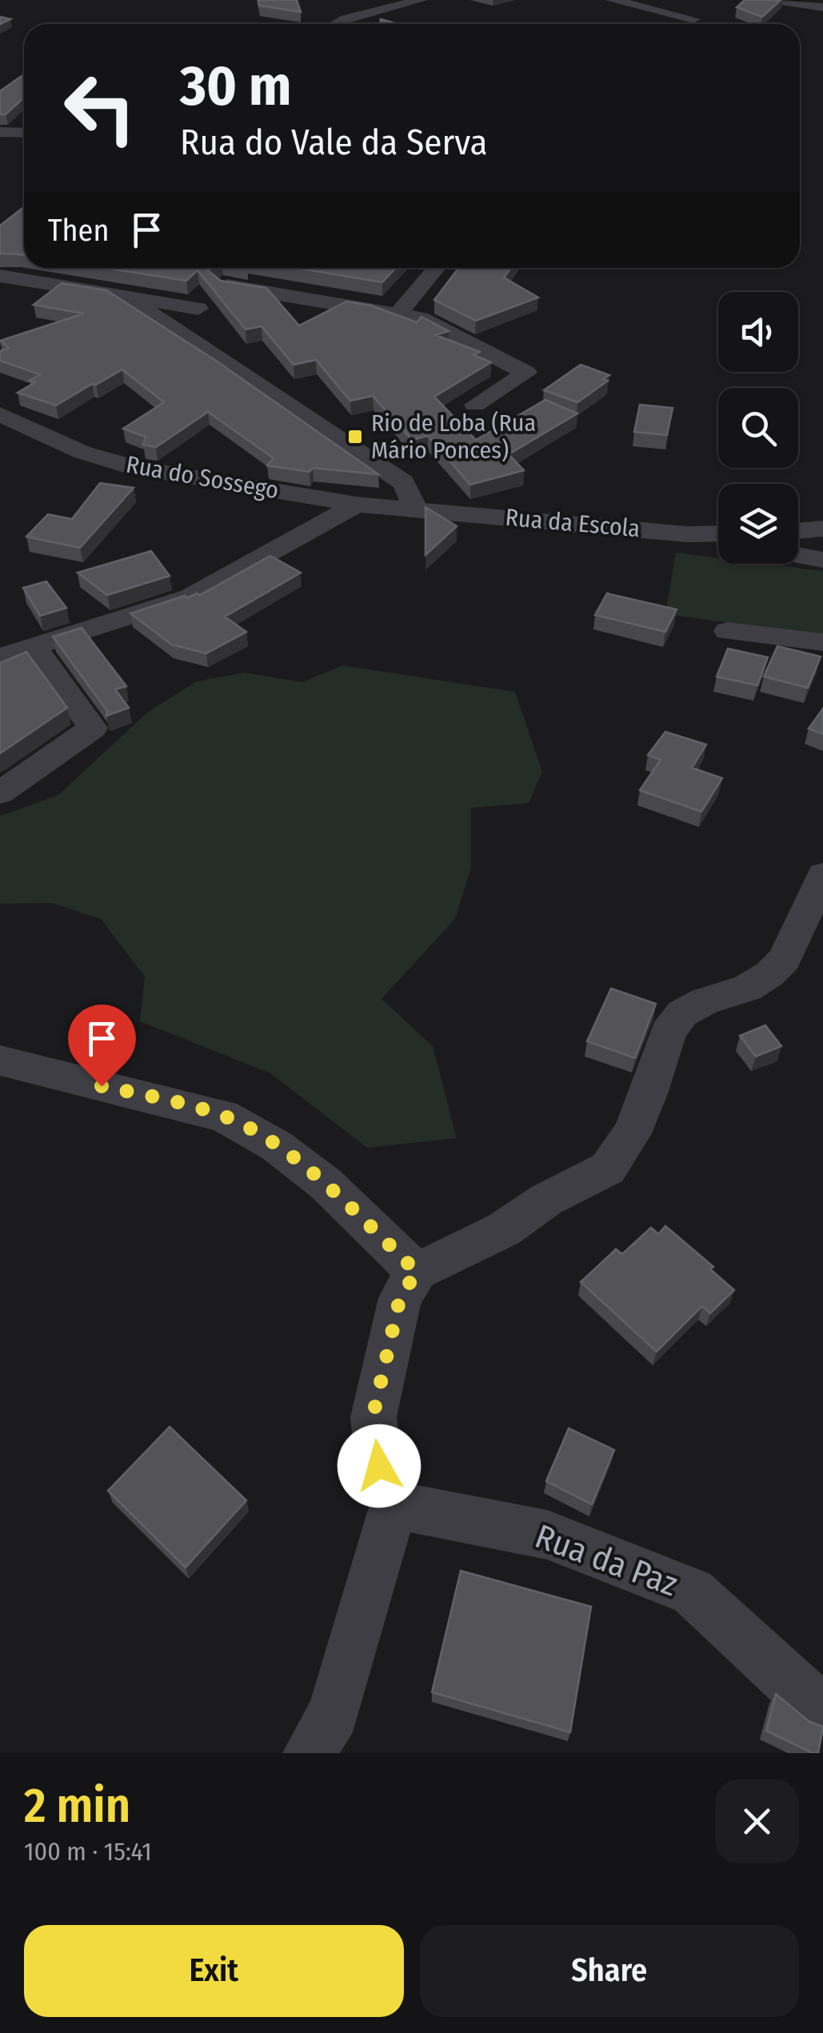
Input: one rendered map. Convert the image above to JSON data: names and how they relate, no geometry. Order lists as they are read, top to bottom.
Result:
{
  "streets": {
    "street": ["Rua do Sossego", "Rua da Escola", "Rua da Paz"]
  },
  "crossings": [
    ["Rua do Sossego", "Rua da Escola"]
  ],
  "places": {
    "transit": ["Rio de Loba (Rua Mário Ponces)"]
  },
  "page": {
    "turn": ["30 m", "Rua do Vale da Serva"],
    "then": "Then",
    "heading": ["2 min", "100 m · 15:41"],
    "buttons": ["Exit", "Share"]
  }
}
